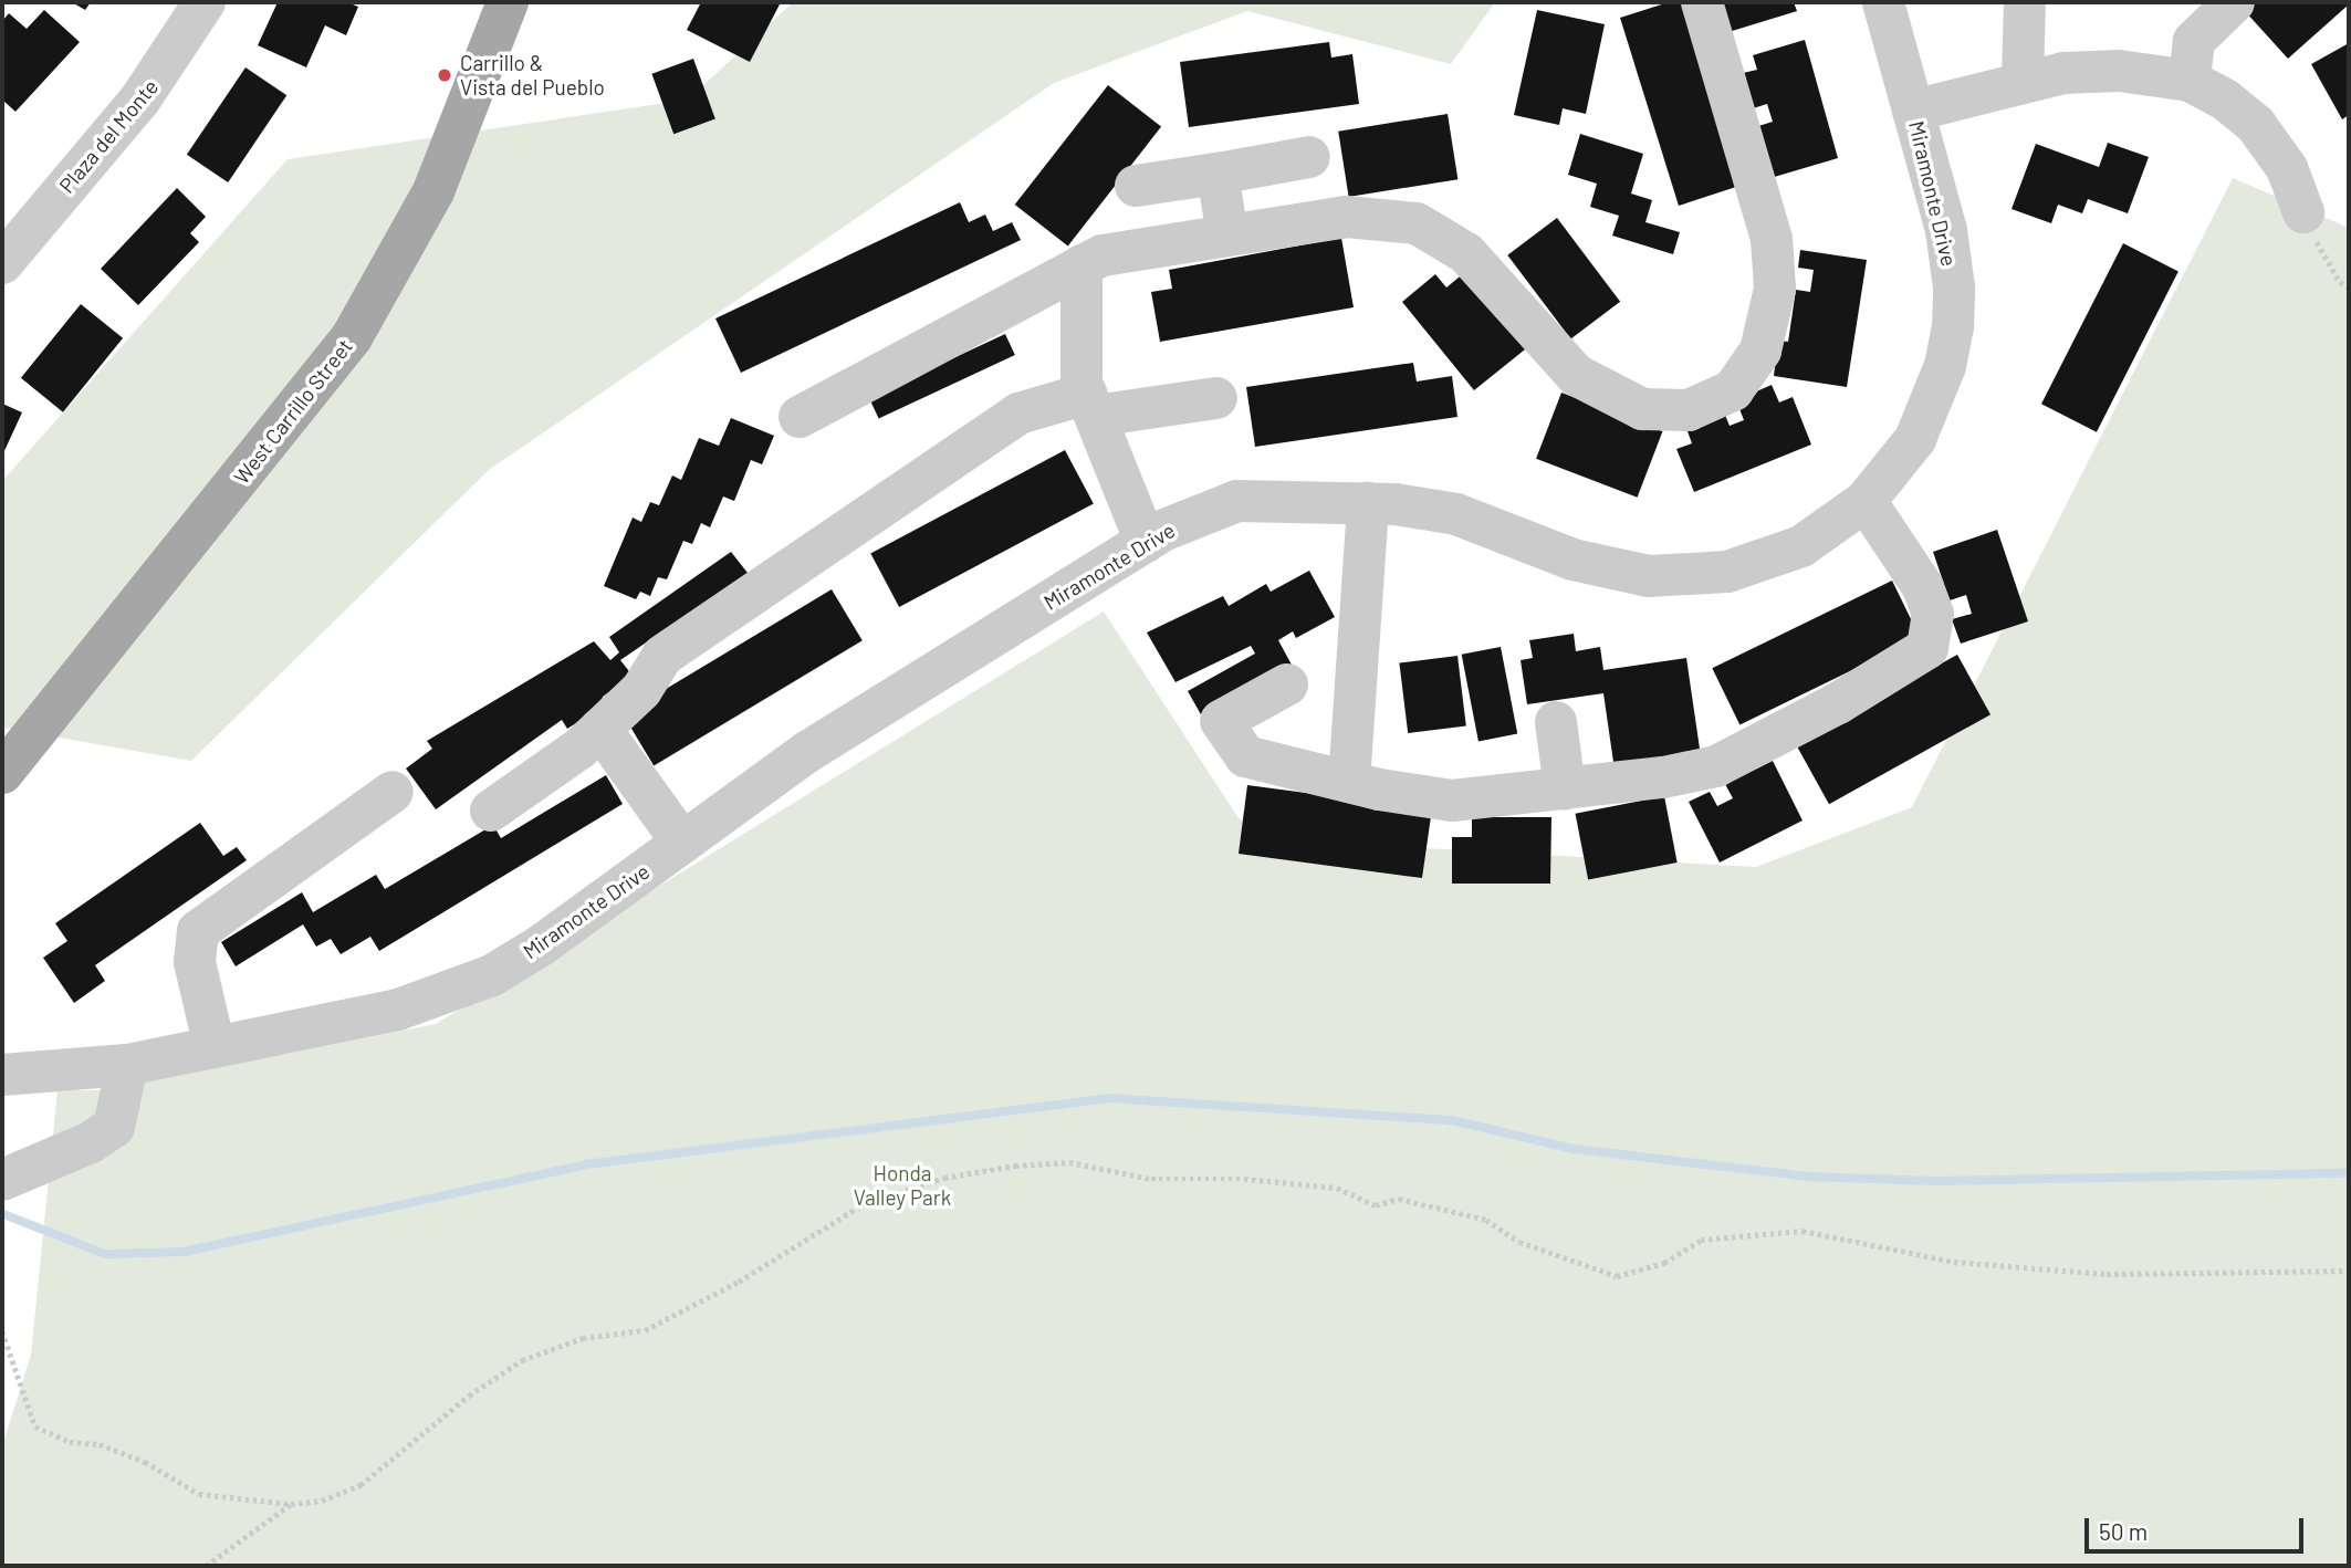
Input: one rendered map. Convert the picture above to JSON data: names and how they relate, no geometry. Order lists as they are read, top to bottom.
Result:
{
  "streets": {
    "main road": ["West Carrillo Street"],
    "street": ["Plaza del Monte", "Miramonte Drive"]
  },
  "parks": ["Honda Valley Park"],
  "places": ["Carrillo & Vista del Pueblo"],
  "scale_bar": "50 m"
}
